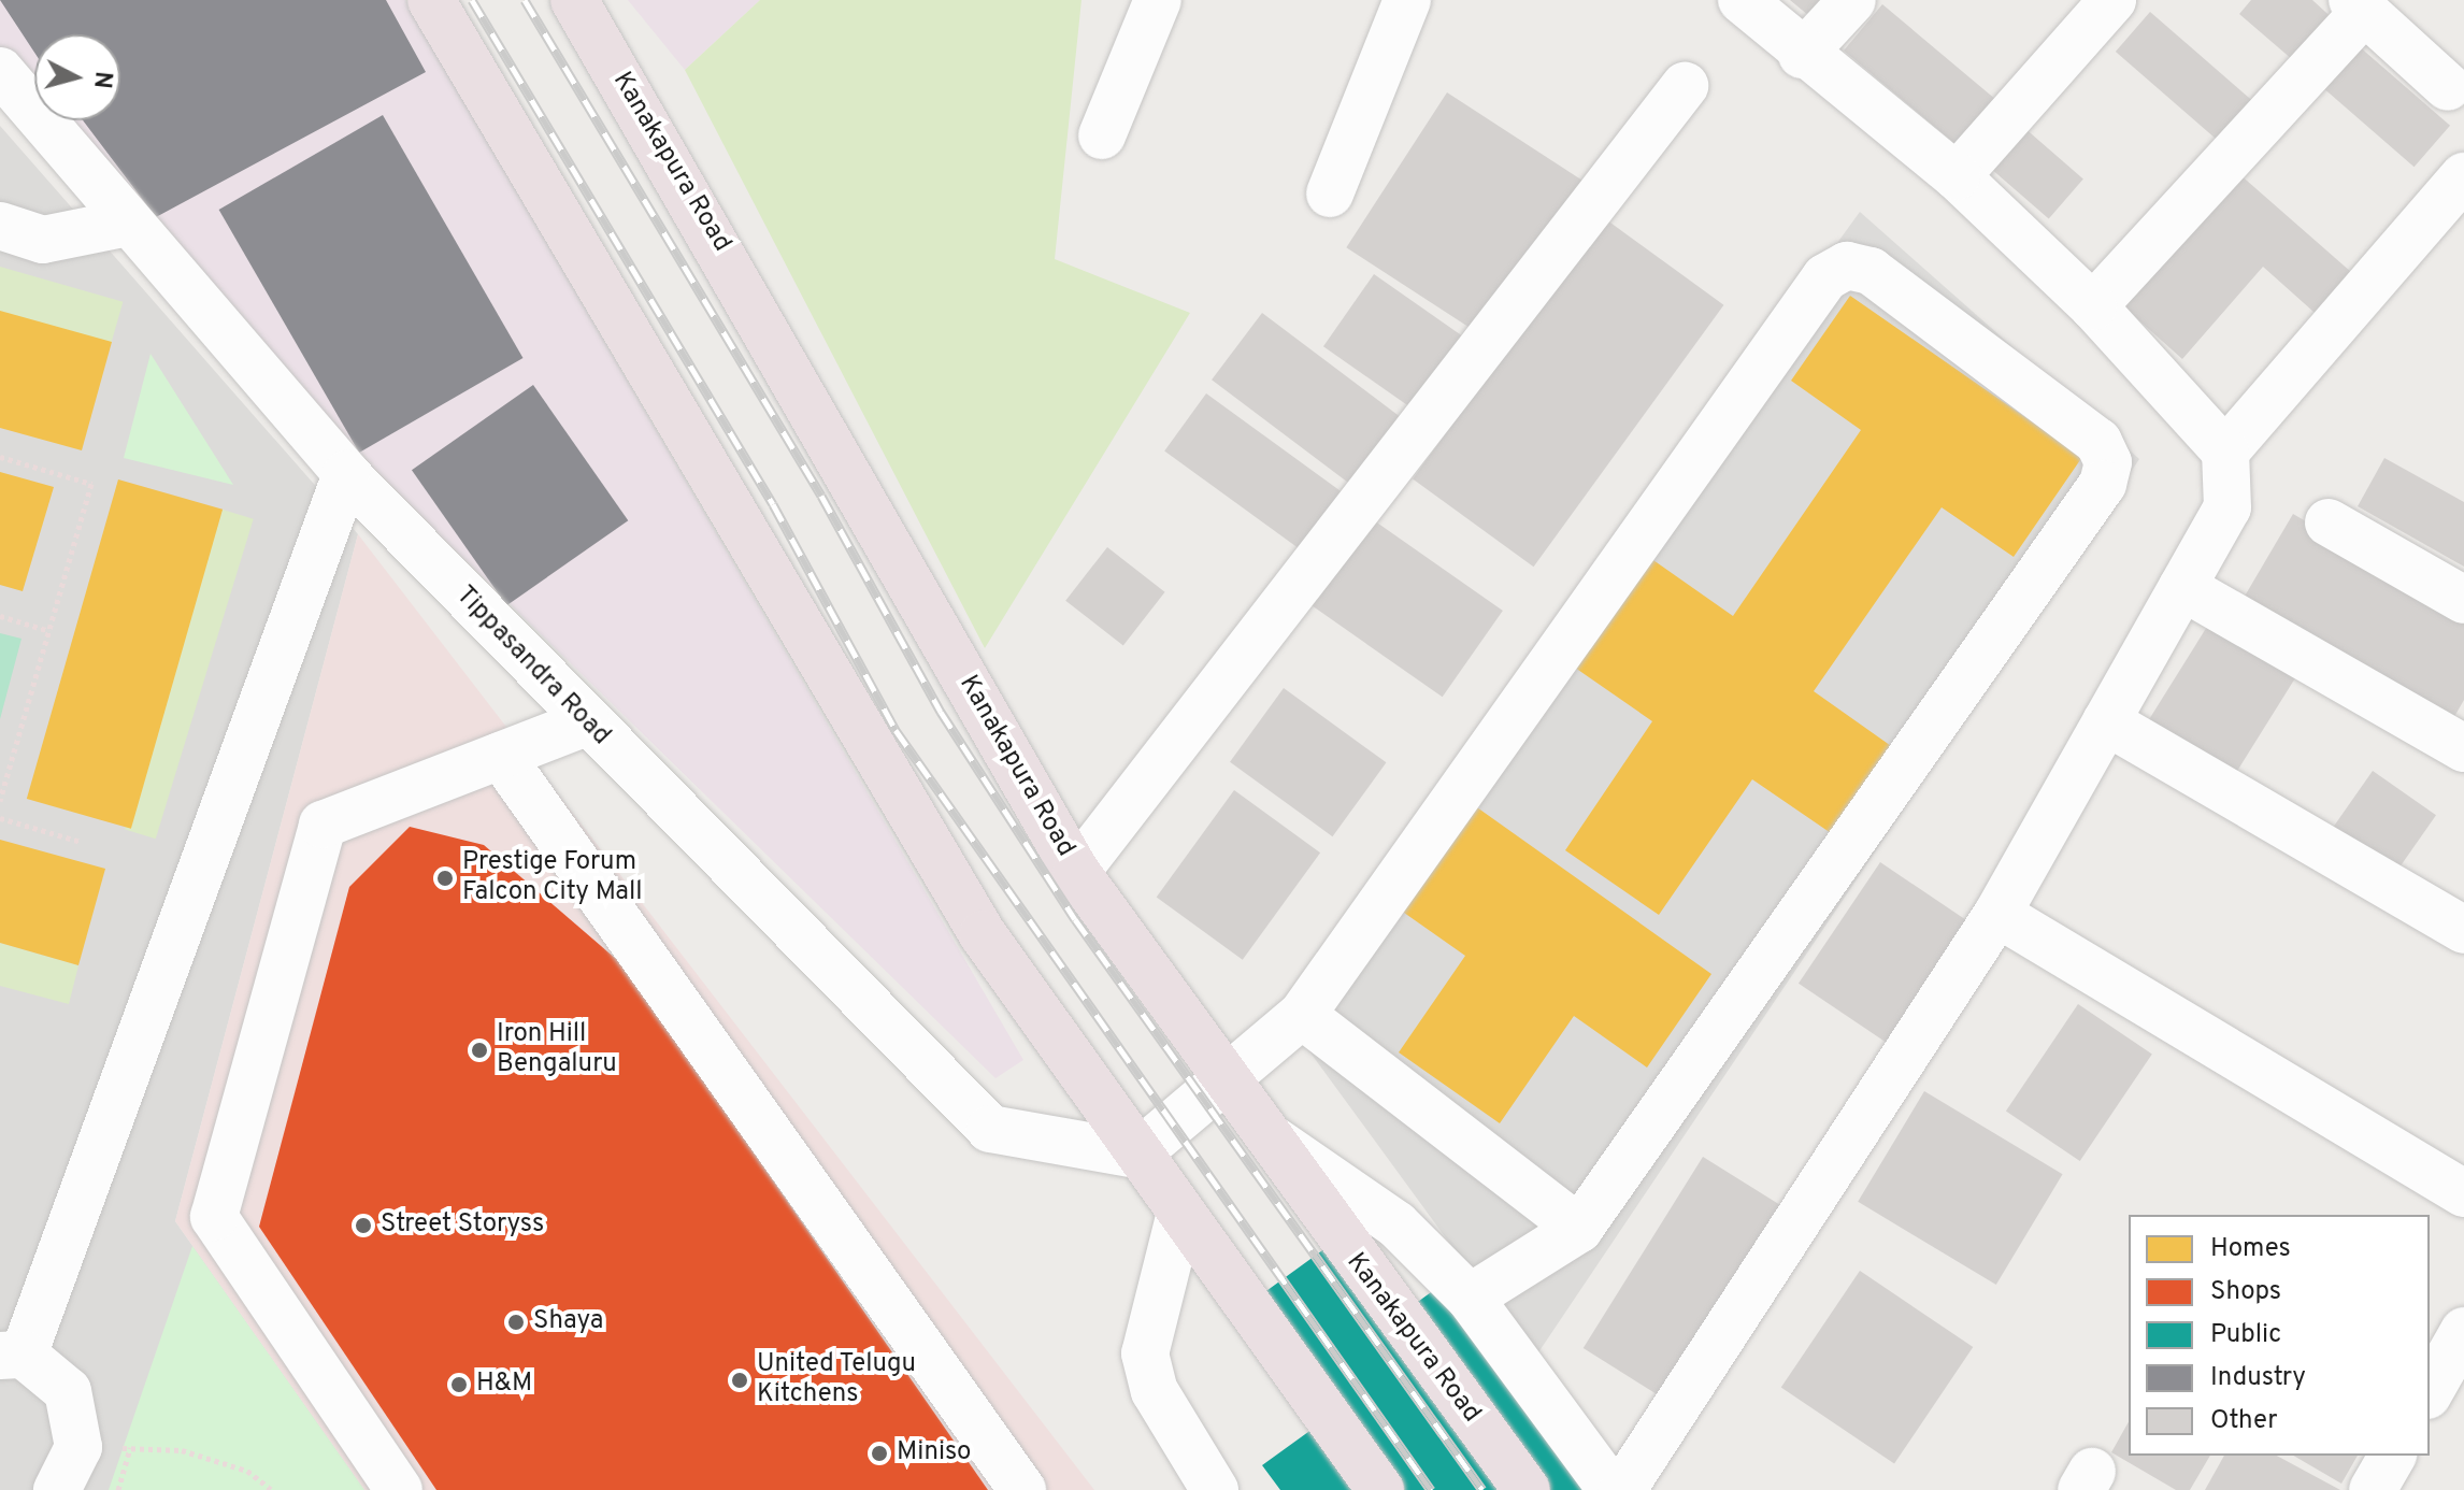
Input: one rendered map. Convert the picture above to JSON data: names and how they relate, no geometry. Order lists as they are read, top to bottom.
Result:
{
  "streets": {
    "highway": ["Kanakapura Road"],
    "street": ["Tippasandra Road"]
  },
  "places": [
    "Prestige Forum Falcon City Mall",
    "Iron Hill Bengaluru",
    "Street Storyss",
    "Shaya",
    "United Telugu Kitchens",
    "H&M",
    "Miniso"
  ],
  "legend": [
    "Homes",
    "Shops",
    "Public",
    "Industry",
    "Other"
  ],
  "north": "right"
}
